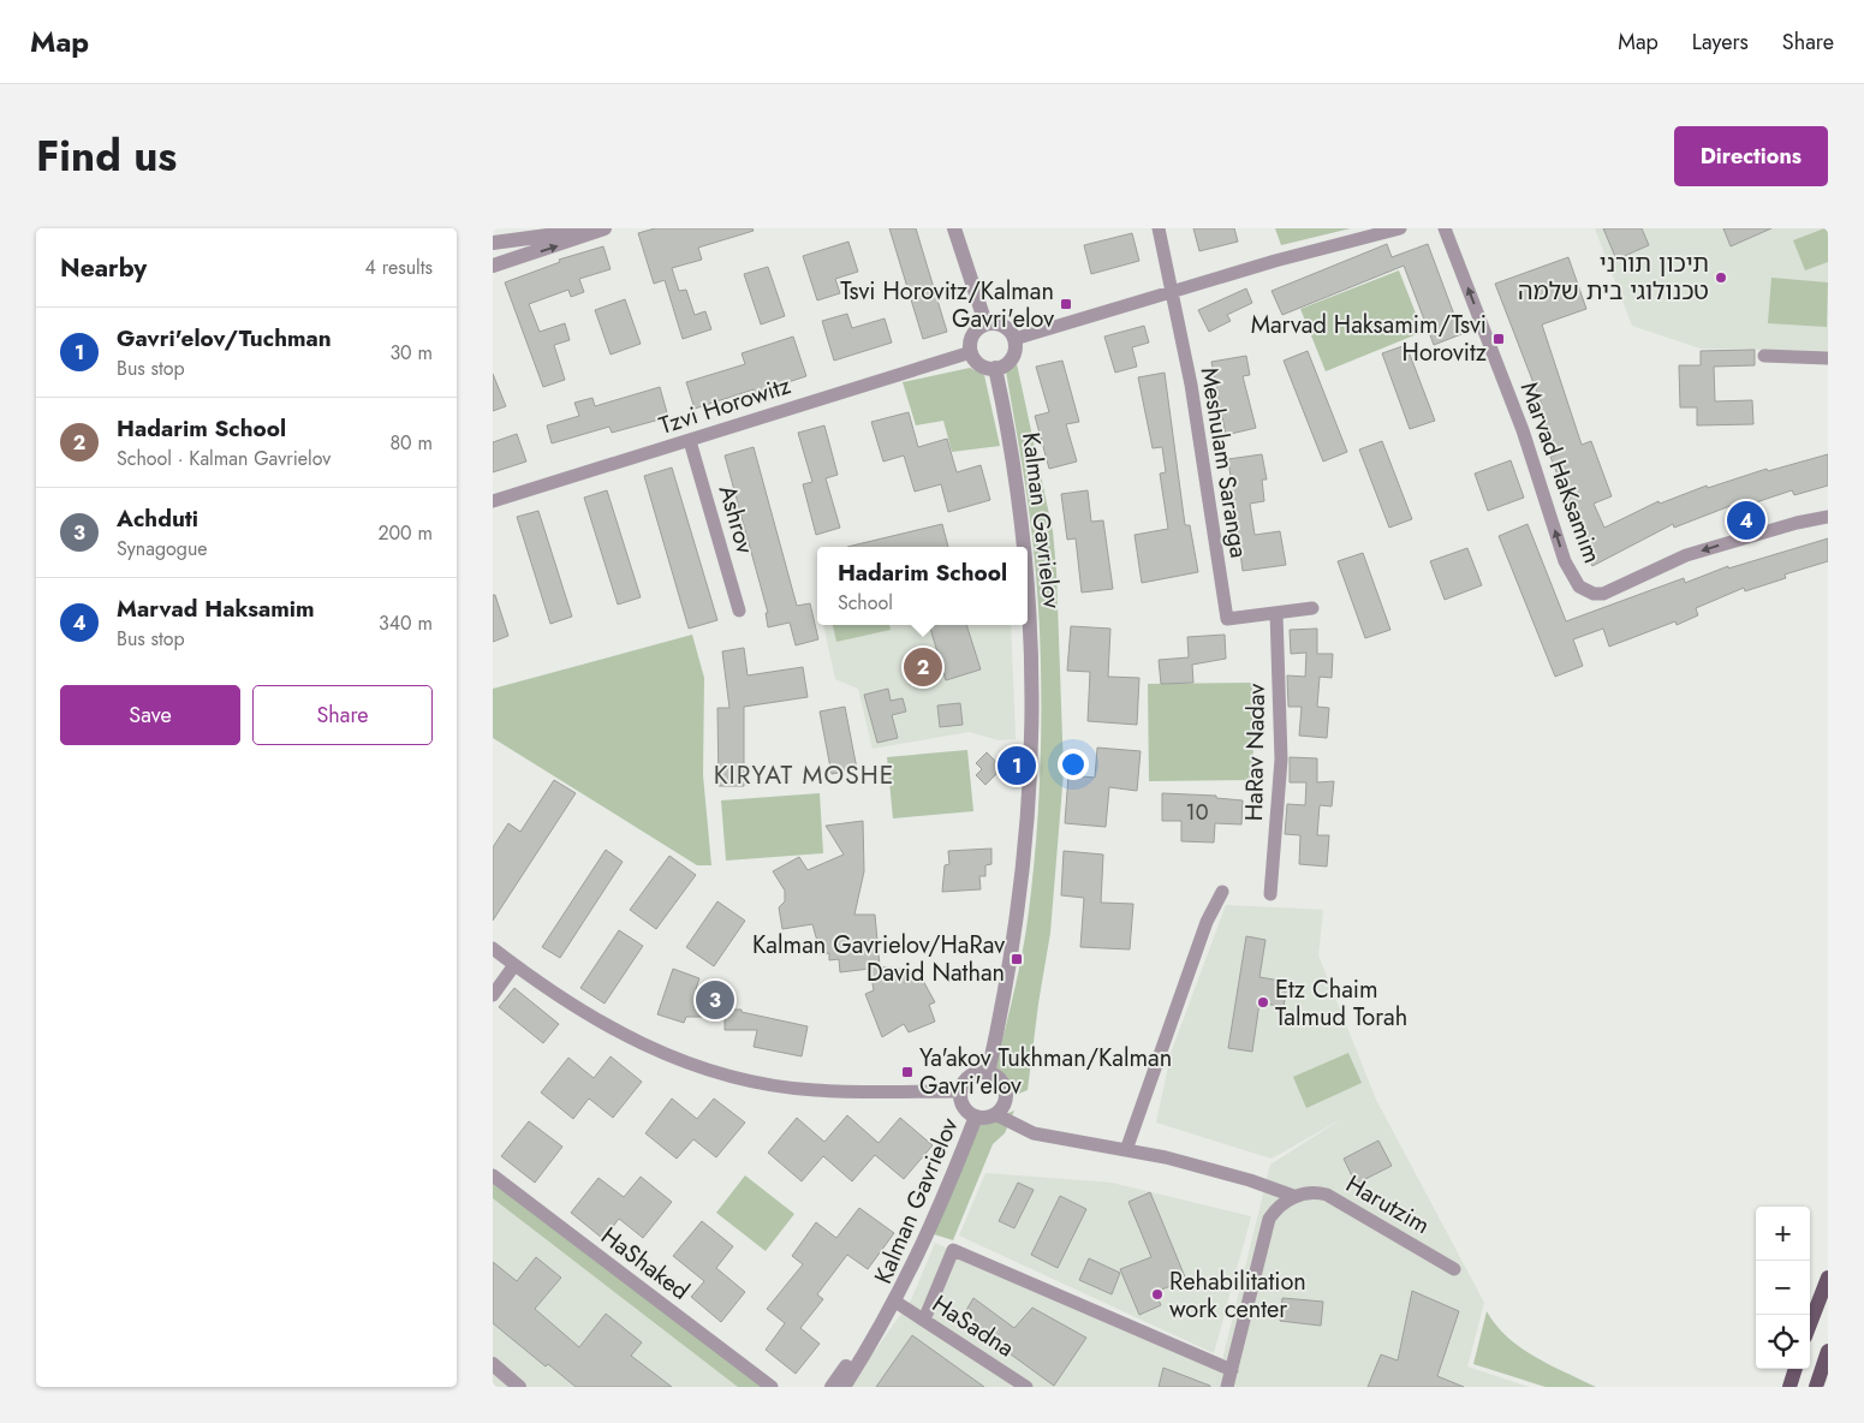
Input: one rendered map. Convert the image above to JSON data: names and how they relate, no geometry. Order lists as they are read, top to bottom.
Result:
{
  "streets": {
    "street": [
      "Tzvi Horowitz",
      "Meshulam Saranga",
      "Marvad HaKsamim",
      "Ashrov",
      "Kalman Gavrielov",
      "HaRav Nadav",
      "Harutzim",
      "HaShaked",
      "HaSadna"
    ]
  },
  "crossings": [
    ["Tzvi Horowitz", "Ashrov"],
    ["Tzvi Horowitz", "Kalman Gavrielov"],
    ["Meshulam Saranga", "HaRav Nadav"],
    ["Kalman Gavrielov", "HaSadna"]
  ],
  "districts": ["KIRYAT MOSHE"],
  "places": {
    "other": ["תיכון תורני טכנולוגי בית שלמה", "Etz Chaim Talmud Torah", "Rehabilitation work center"],
    "transit": [
      "Tsvi Horovitz/Kalman Gavri'elov",
      "Marvad Haksamim/Tsvi Horovitz",
      "Kalman Gavrielov/HaRav David Nathan",
      "Ya'akov Tukhman/Kalman Gavri'elov"
    ]
  },
  "house_numbers": ["10"],
  "page": {
    "header": "Map",
    "nav": ["Map", "Layers", "Share"],
    "title": "Find us",
    "buttons": [
      "Directions",
      ["Save", "Share"]
    ],
    "heading": ["Nearby", "4 results"],
    "list": [
      {
        "mark": "1",
        "name": "Gavri'elov/Tuchman",
        "note": "Bus stop",
        "value": "30 m"
      },
      {
        "mark": "2",
        "name": "Hadarim School",
        "note": "School · Kalman Gavrielov",
        "value": "80 m"
      },
      {
        "mark": "3",
        "name": "Achduti",
        "note": "Synagogue",
        "value": "200 m"
      },
      {
        "mark": "4",
        "name": "Marvad Haksamim",
        "note": "Bus stop",
        "value": "340 m"
      }
    ],
    "pins": [
      "4",
      "2",
      "1",
      "3"
    ],
    "popup": ["Hadarim School", "School"],
    "map_buttons": ["+", "−"]
  }
}
